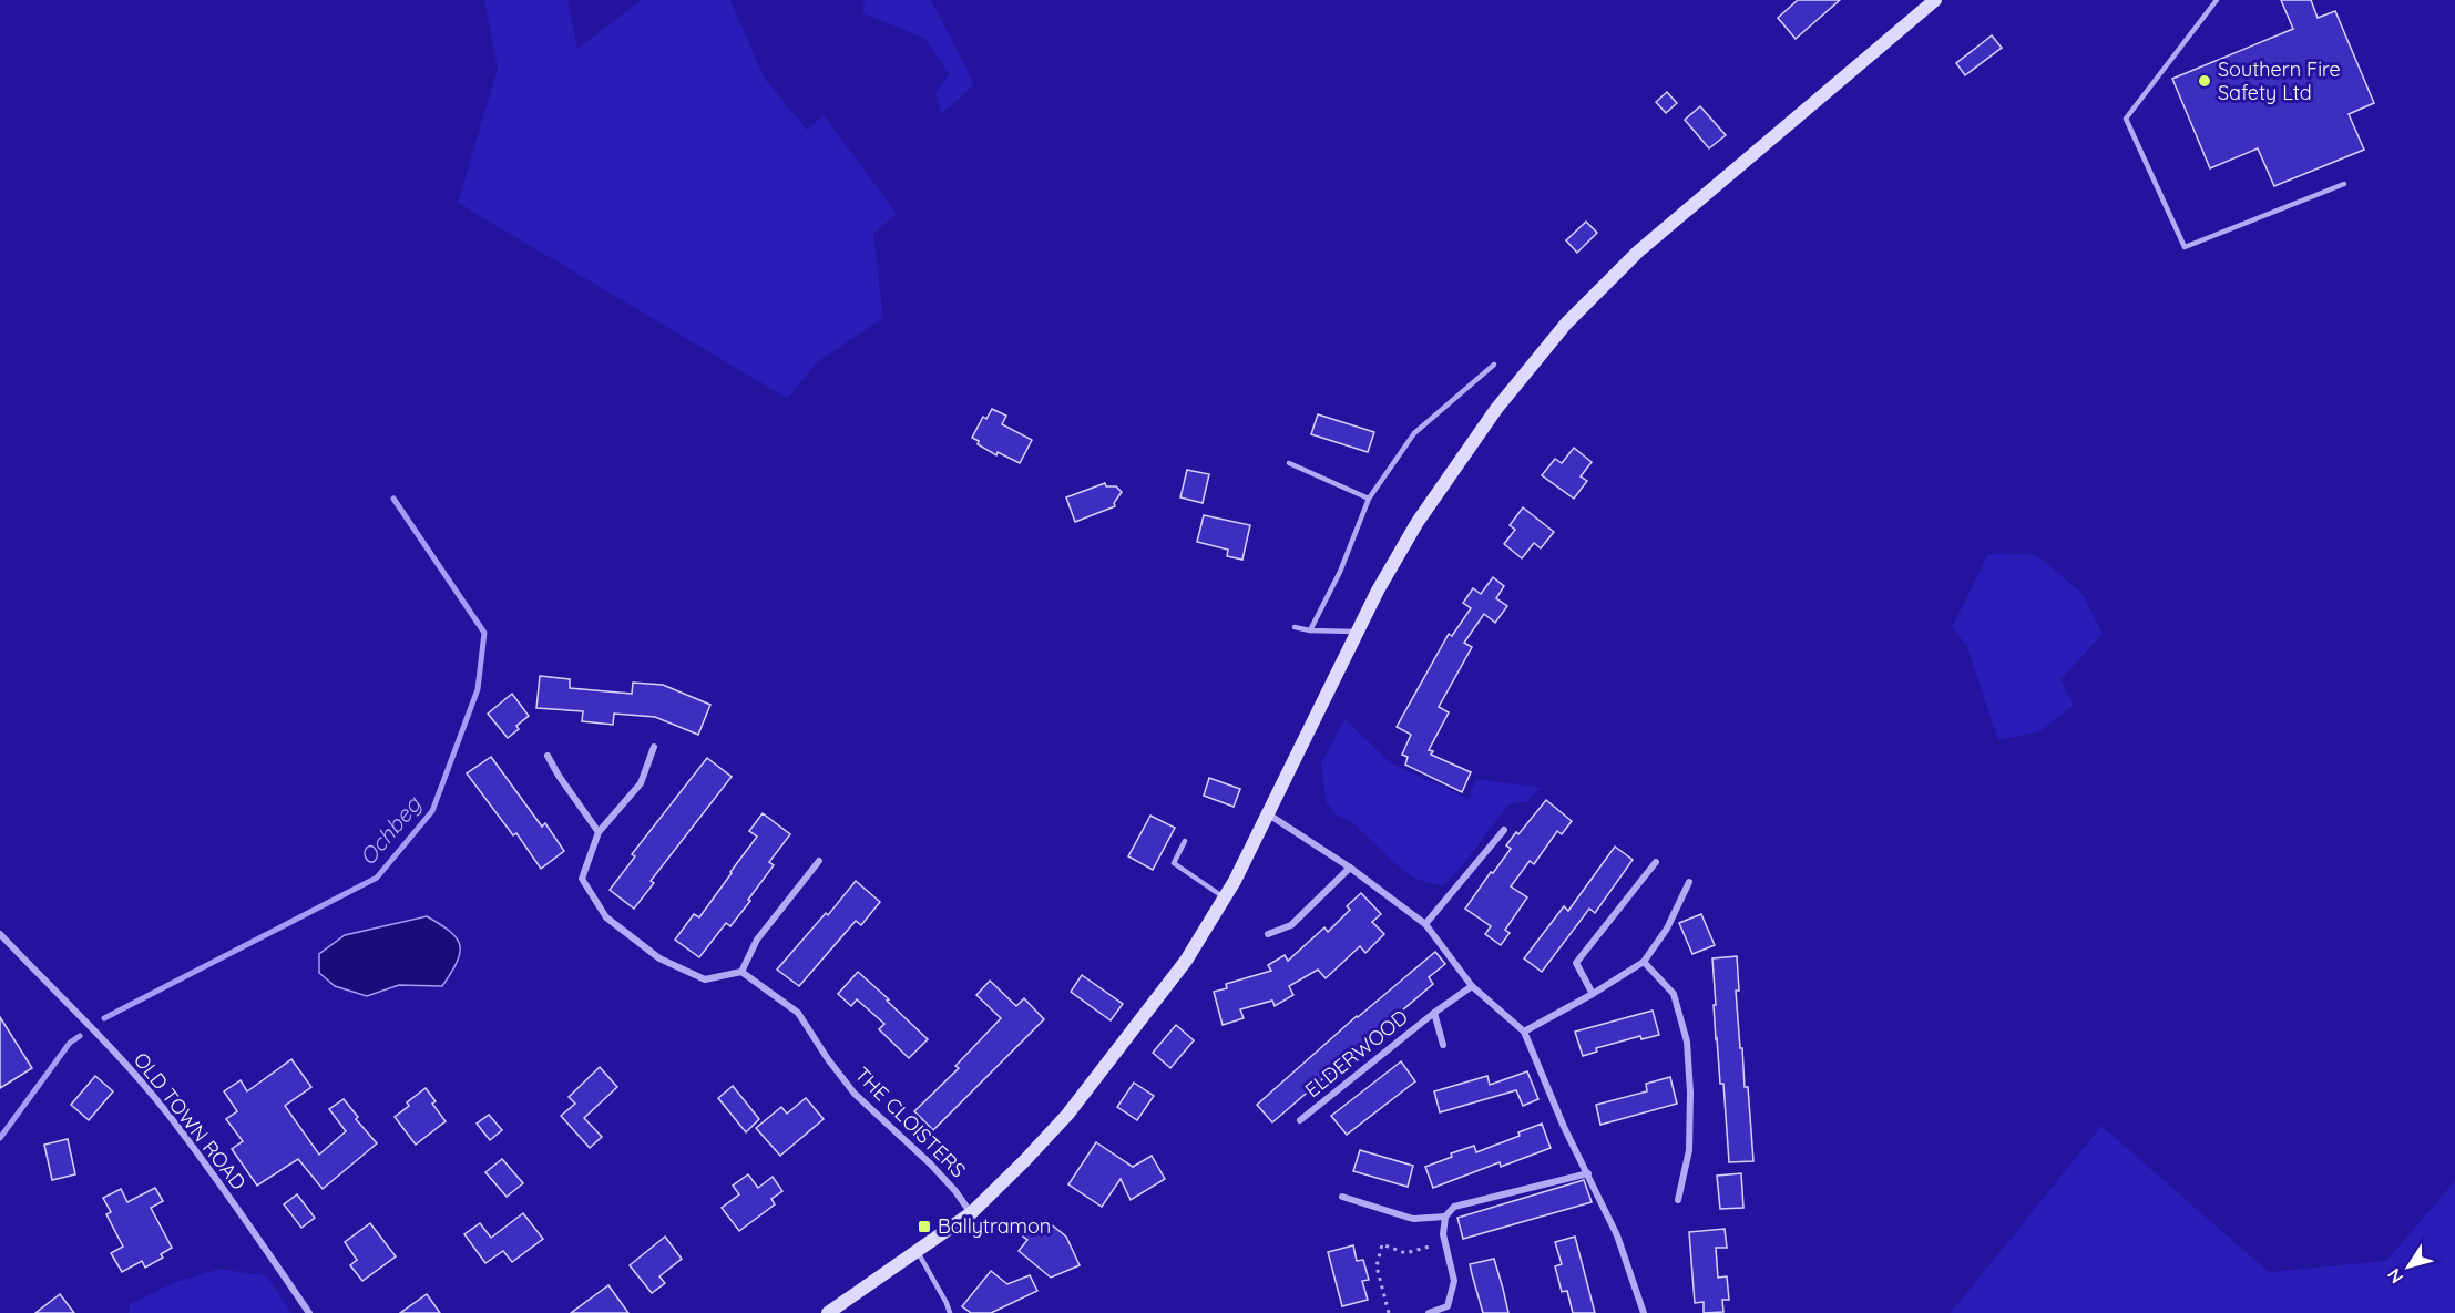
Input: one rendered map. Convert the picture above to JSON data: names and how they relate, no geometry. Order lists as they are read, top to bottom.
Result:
{
  "streets": {
    "street": ["ELDERWOOD", "OLD TOWN ROAD", "THE CLOISTERS"]
  },
  "water": ["Ochbeg"],
  "places": {
    "other": ["Southern Fire Safety Ltd"],
    "transit": ["Ballytramon"]
  },
  "north": "bottom left"
}
